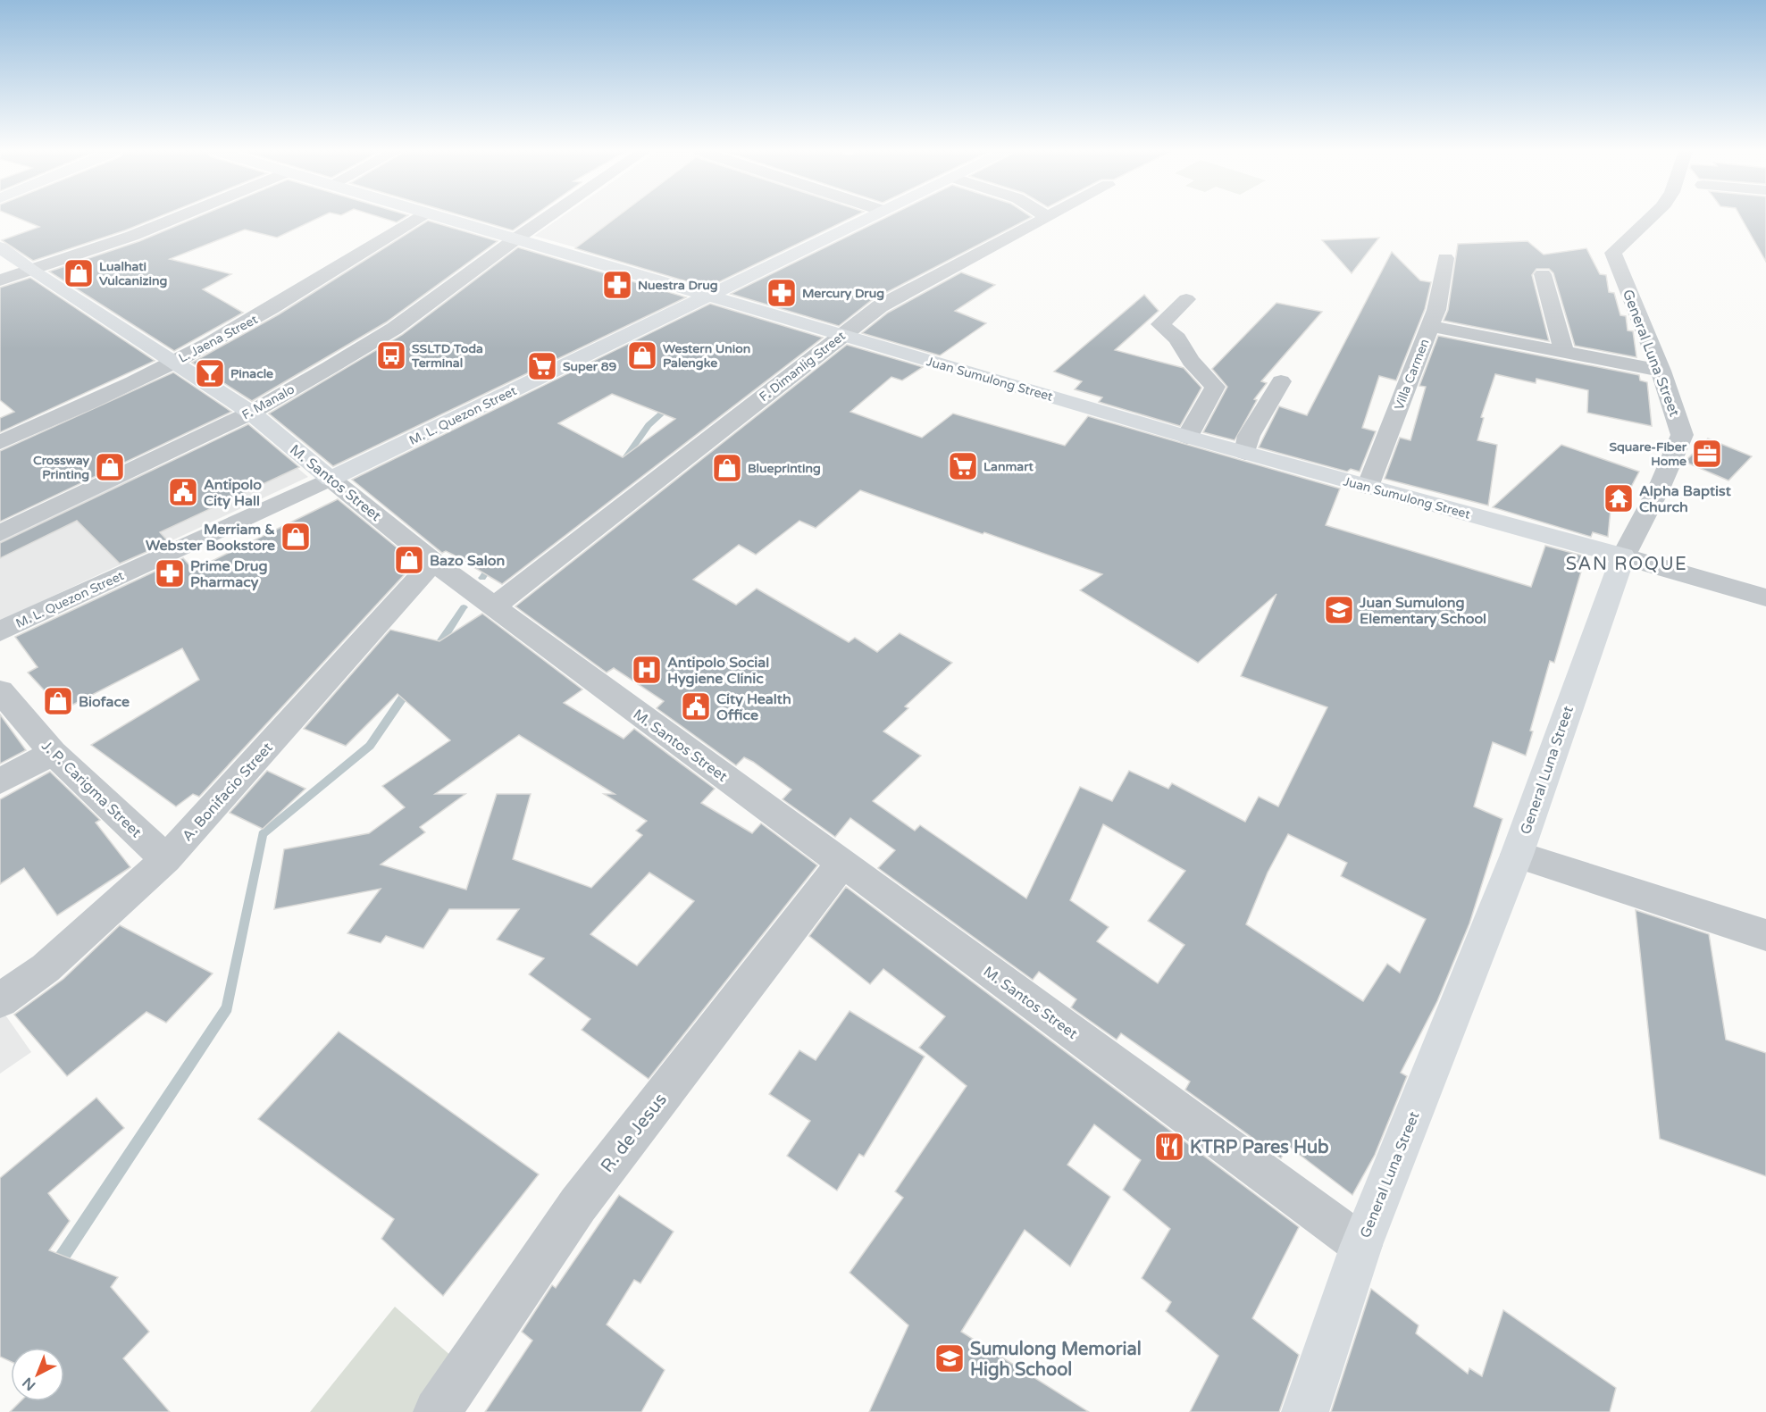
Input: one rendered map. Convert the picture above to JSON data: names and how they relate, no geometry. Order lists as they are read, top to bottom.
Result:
{
  "streets": {
    "main road": [
      "General Luna Street",
      "Juan Sumulong Street",
      "M. L. Quezon Street",
      "M. Santos Street"
    ],
    "street": [
      "L. Jaena Street",
      "F. Dimanlig Street",
      "Villa Carmen",
      "F. Manalo",
      "J. P. Carigma Street",
      "A. Bonifacio Street",
      "R. de Jesus"
    ]
  },
  "crossings": [
    ["L. Jaena Street", "M. Santos Street"],
    ["General Luna Street", "Juan Sumulong Street"],
    ["General Luna Street", "M. Santos Street"],
    ["F. Dimanlig Street", "Juan Sumulong Street"],
    ["F. Dimanlig Street", "M. Santos Street"],
    ["Villa Carmen", "Juan Sumulong Street"],
    ["Juan Sumulong Street", "F. Manalo"],
    ["Juan Sumulong Street", "M. L. Quezon Street"],
    ["F. Manalo", "M. Santos Street"],
    ["M. L. Quezon Street", "M. Santos Street"],
    ["M. Santos Street", "A. Bonifacio Street"],
    ["M. Santos Street", "R. de Jesus"],
    ["J. P. Carigma Street", "A. Bonifacio Street"]
  ],
  "districts": ["SAN ROQUE"],
  "places": {
    "shop": [
      "Lualhati Vulcanizing",
      "Western Union Palengke",
      "Crossway Printing",
      "Blueprinting",
      "Merriam & Webster Bookstore",
      "Bazo Salon",
      "Bioface"
    ],
    "pharmacy": ["Nuestra Drug", "Mercury Drug", "Prime Drug Pharmacy"],
    "bus stop": ["SSLTD Toda Terminal"],
    "supermarket": ["Super 89", "Lanmart"],
    "bar": ["Pinacle"],
    "office": ["Square-Fiber Home"],
    "public building": ["Antipolo City Hall", "City Health Office"],
    "temple": ["Alpha Baptist Church"],
    "school or university": ["Juan Sumulong Elementary School", "Sumulong Memorial High School"],
    "hospital": ["Antipolo Social Hygiene Clinic"],
    "restaurant": ["KTRP Pares Hub"]
  },
  "north": "bottom left"
}
